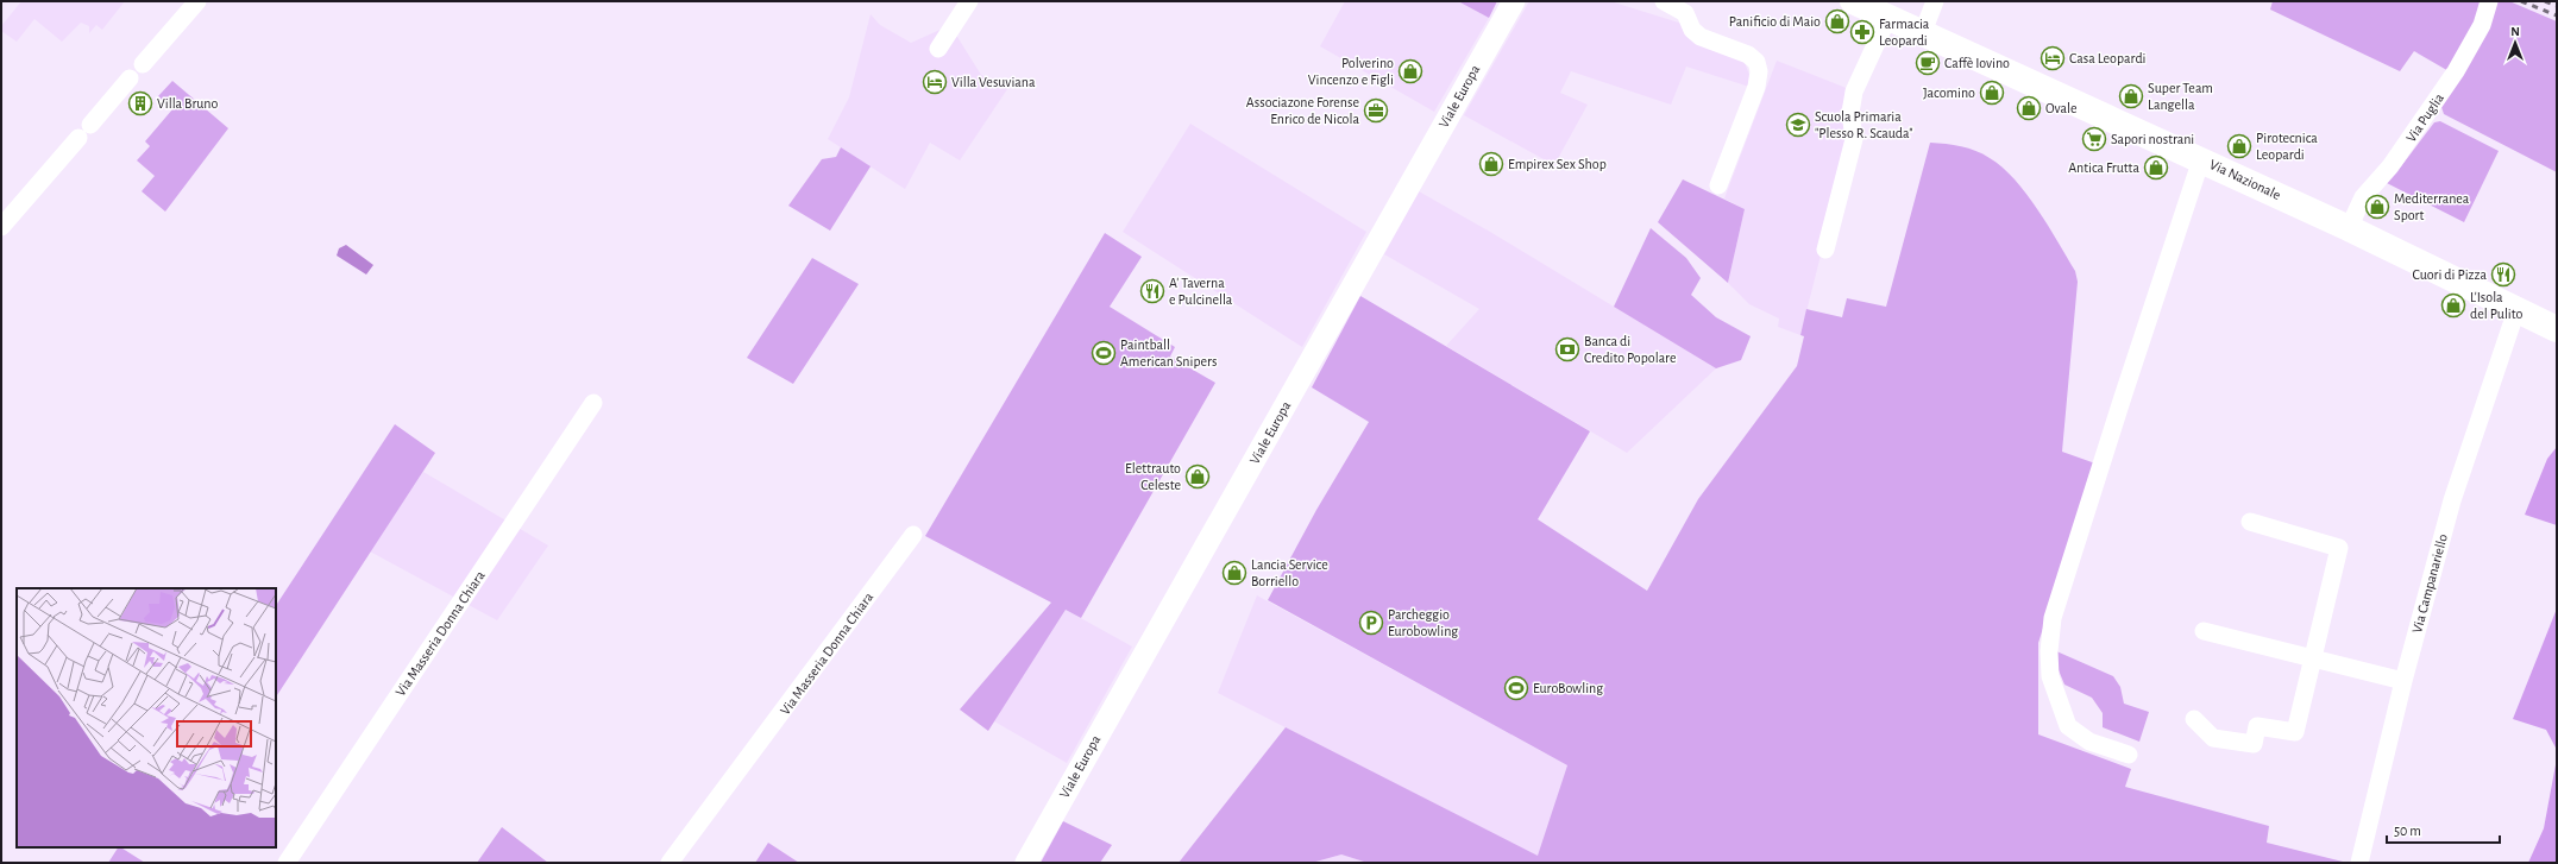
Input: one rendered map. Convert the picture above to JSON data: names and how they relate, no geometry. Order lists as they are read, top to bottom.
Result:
{
  "streets": {
    "main road": ["Via Nazionale"],
    "street": [
      "Viale Europa",
      "Via Puglia",
      "Via Campanariello",
      "Via Masseria Donna Chiara"
    ]
  },
  "crossings": [
    ["Via Puglia", "Via Nazionale"],
    ["Via Nazionale", "Via Campanariello"]
  ],
  "places": {
    "shop": [
      "Panificio di Maio",
      "Polverino Vincenzo e Figli",
      "Jacomino",
      "Super Team Langella",
      "Ovale",
      "Pirotecnica Leopardi",
      "Empirex Sex Shop",
      "Antica Frutta",
      "Mediterranea Sport",
      "L'Isola del Pulito",
      "Elettrauto Celeste",
      "Lancia Service Borriello"
    ],
    "pharmacy": ["Farmacia Leopardi"],
    "hotel": ["Casa Leopardi", "Villa Vesuviana"],
    "cafe": ["Caffè Iovino"],
    "building": ["Villa Bruno"],
    "office": ["Associazone Forense Enrico de Nicola"],
    "school or university": ["Scuola Primaria \"Plesso R. Scauda\""],
    "supermarket": ["Sapori nostrani"],
    "restaurant": ["Cuori di Pizza", "A' Taverna e Pulcinella"],
    "bank": ["Banca di Credito Popolare"],
    "sports": ["Paintball American Snipers", "EuroBowling"],
    "parking": ["Parcheggio Eurobowling"]
  },
  "scale_bar": "50 m",
  "north": "top"
}
